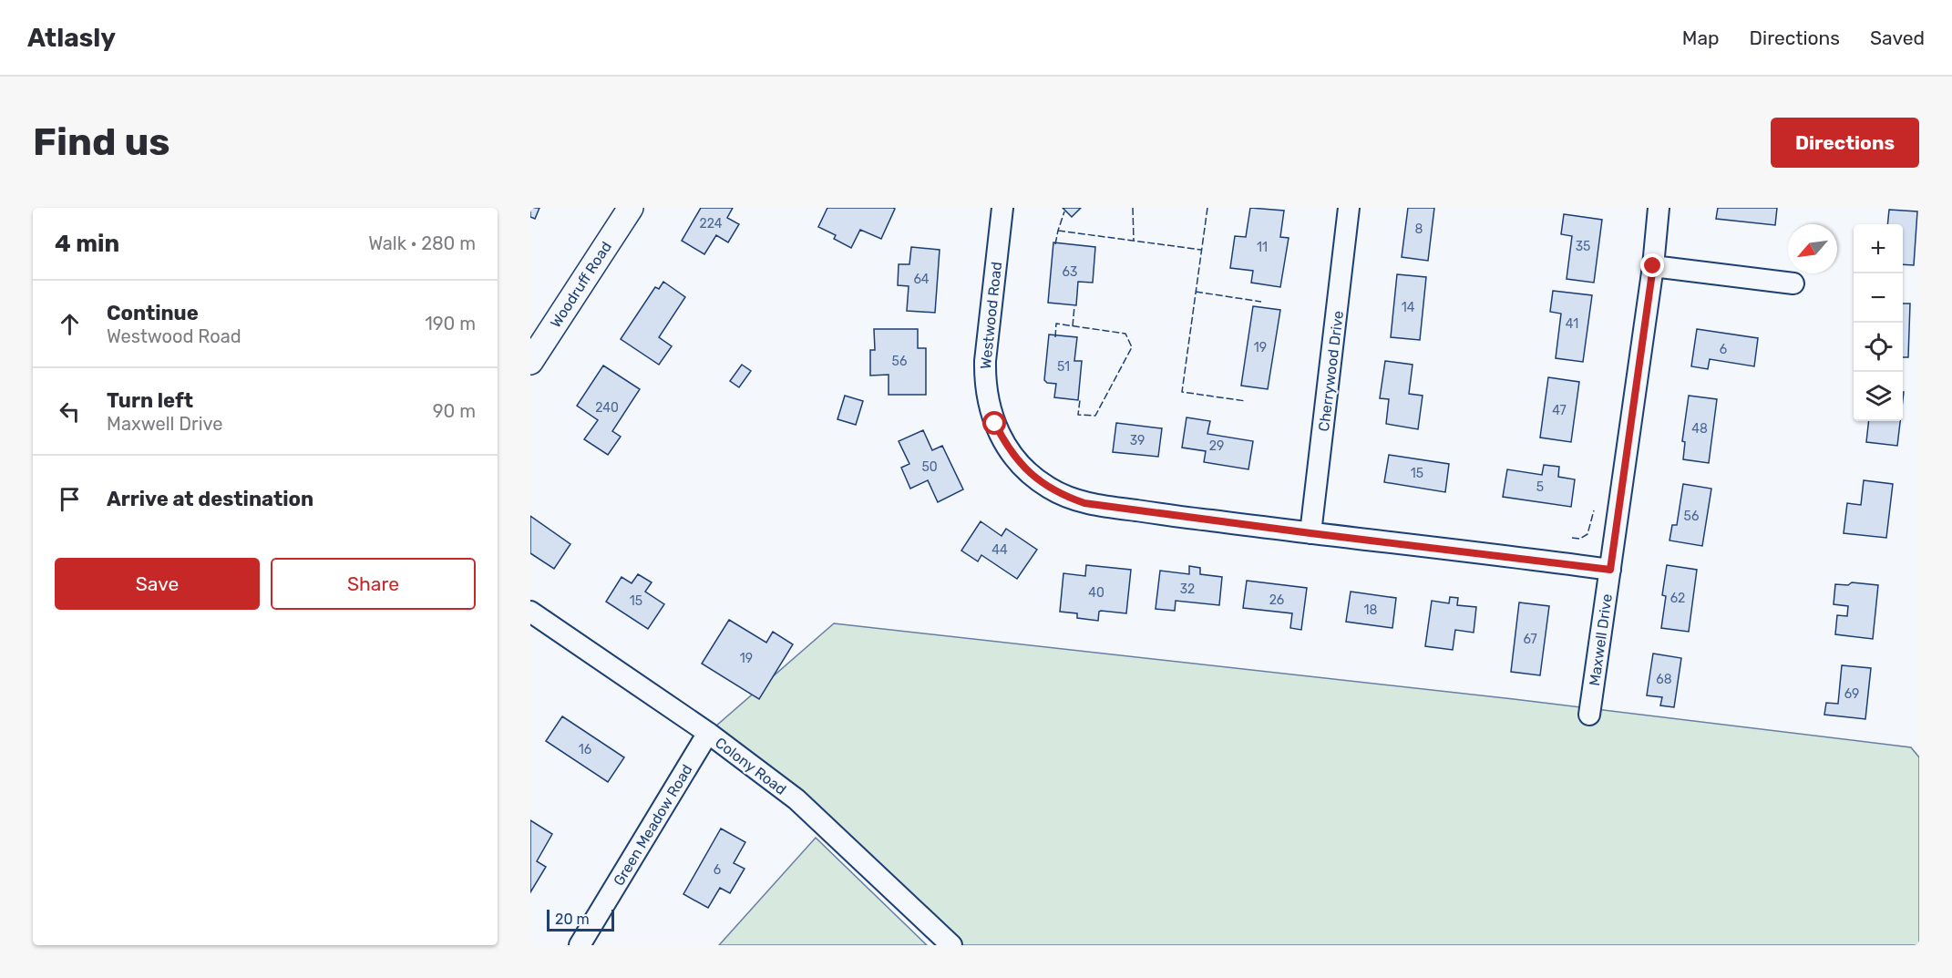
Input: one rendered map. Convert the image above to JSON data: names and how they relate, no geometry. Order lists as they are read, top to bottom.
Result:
{
  "streets": {
    "street": [
      "Woodruff Road",
      "Westwood Road",
      "Cherrywood Drive",
      "Maxwell Drive",
      "Colony Road",
      "Green Meadow Road"
    ]
  },
  "crossings": [
    ["Westwood Road", "Cherrywood Drive"],
    ["Westwood Road", "Maxwell Drive"],
    ["Colony Road", "Green Meadow Road"]
  ],
  "house_numbers": [
    "224",
    "8",
    "35",
    "11",
    "63",
    "64",
    "14",
    "41",
    "19",
    "6",
    "56",
    "51",
    "240",
    "47",
    "48",
    "39",
    "29",
    "50",
    "15",
    "5",
    "56",
    "44",
    "32",
    "40",
    "62",
    "26",
    "15",
    "18",
    "67",
    "19",
    "68",
    "69",
    "16",
    "6"
  ],
  "scale_bar": "20 m",
  "north": "bottom left",
  "page": {
    "header": "Atlasly",
    "nav": ["Map", "Directions", "Saved"],
    "buttons": [
      "Directions",
      ["Save", "Share"]
    ],
    "title": "Find us",
    "heading": ["4 min", "Walk · 280 m"],
    "map_buttons": ["+", "−"],
    "list": [
      ["Continue", "Westwood Road", "190 m"],
      ["Turn left", "Maxwell Drive", "90 m"],
      "Arrive at destination"
    ],
    "scale": "20 m"
  }
}
